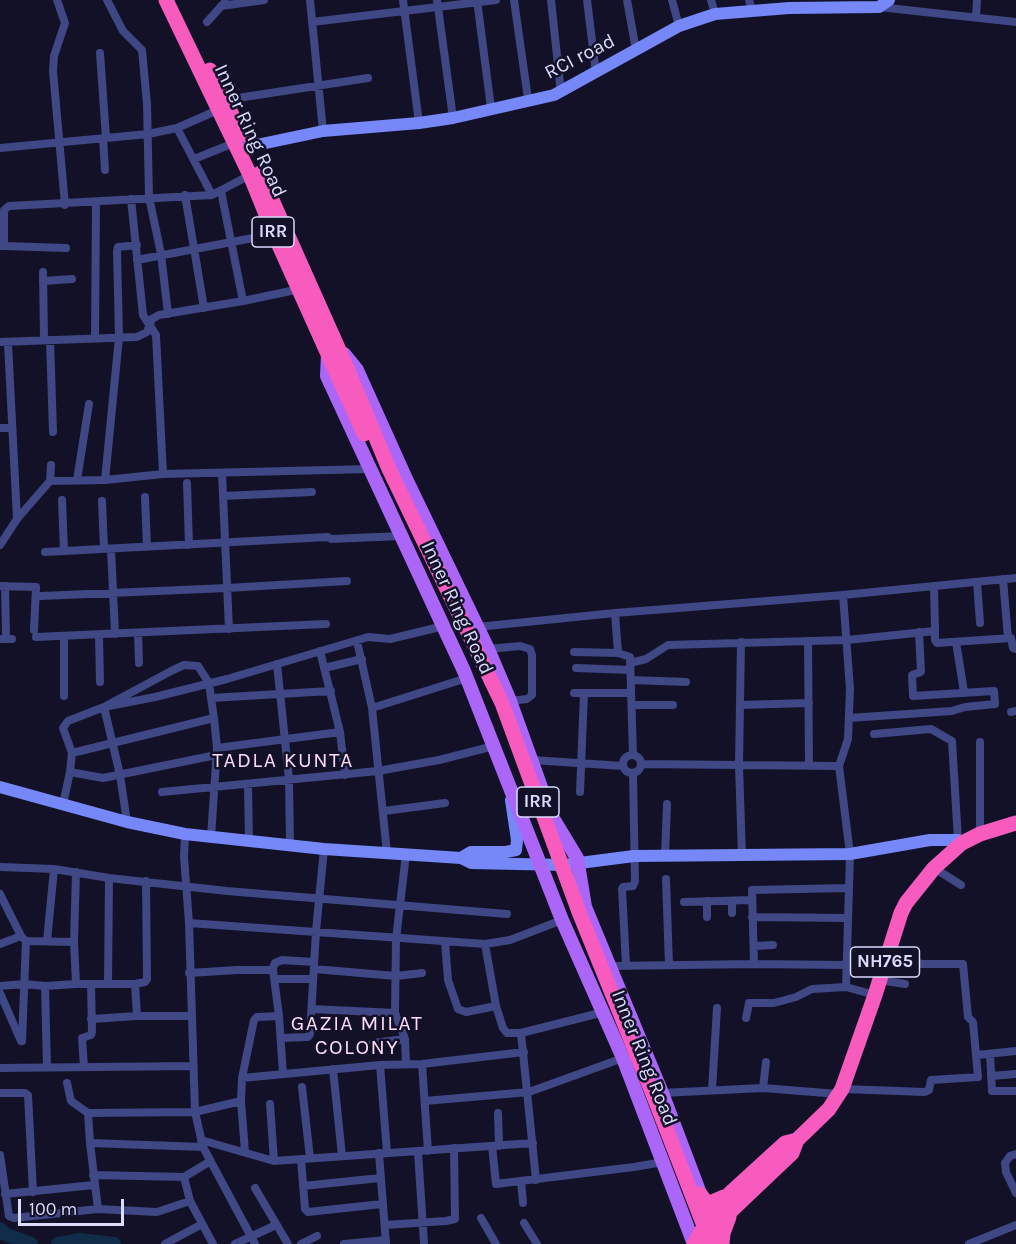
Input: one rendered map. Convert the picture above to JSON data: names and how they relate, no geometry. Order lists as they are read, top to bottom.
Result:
{
  "streets": {
    "highway": ["Inner Ring Road", "IRR", "NH765"],
    "main road": ["RCI road"]
  },
  "crossings": [
    ["RCI road", "Inner Ring Road"],
    ["Inner Ring Road", "IRR"],
    ["Inner Ring Road", "NH765"],
    ["IRR", "NH765"]
  ],
  "districts": ["TADLA KUNTA", "GAZIA MILAT COLONY"],
  "scale_bar": "100 m"
}
